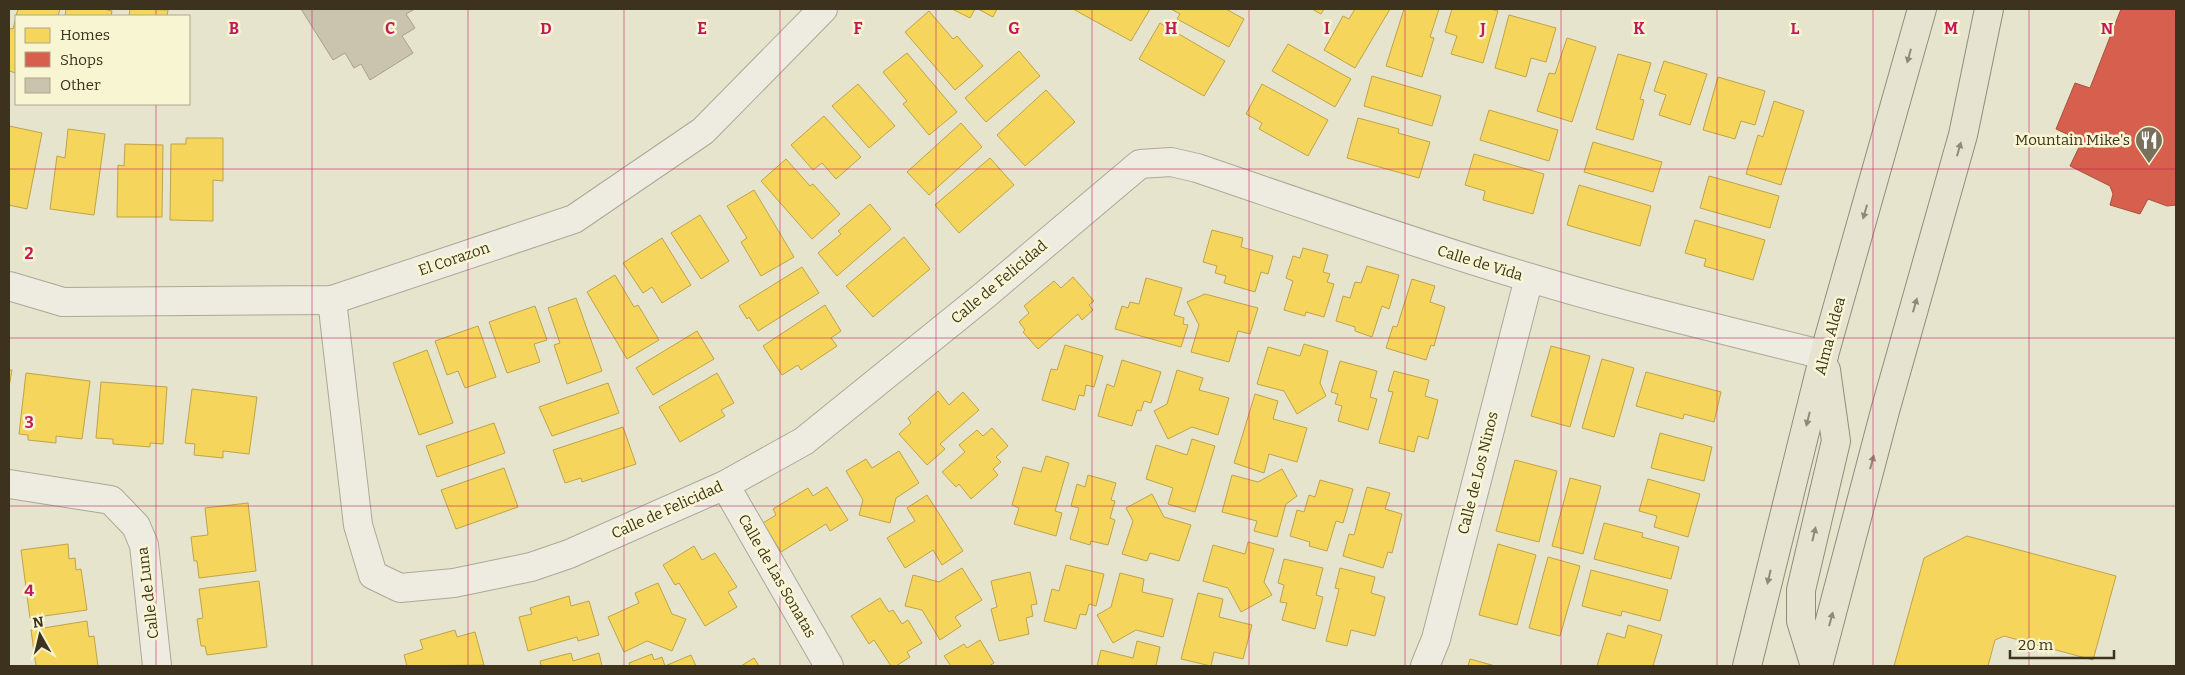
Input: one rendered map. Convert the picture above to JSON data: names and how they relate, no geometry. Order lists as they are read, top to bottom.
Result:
{
  "streets": {
    "main road": ["Alma Aldea"],
    "street": [
      "El Corazon",
      "Calle de Vida",
      "Calle de Felicidad",
      "Calle de Los Ninos",
      "Calle de Las Sonatas",
      "Calle de Luna"
    ]
  },
  "crossings": [
    ["El Corazon", "Calle de Felicidad"],
    ["Calle de Vida", "Calle de Felicidad"],
    ["Calle de Vida", "Alma Aldea"],
    ["Calle de Vida", "Calle de Los Ninos"],
    ["Calle de Felicidad", "Calle de Las Sonatas"]
  ],
  "places": {
    "restaurant": ["Mountain Mike's"]
  },
  "legend": ["Homes", "Shops", "Other"],
  "scale_bar": "20 m",
  "north": "top",
  "grid": {
    "columns": [
      "B",
      "C",
      "D",
      "E",
      "F",
      "G",
      "H",
      "I",
      "J",
      "K",
      "L",
      "M",
      "N"
    ],
    "rows": ["2", "3", "4"]
  }
}
